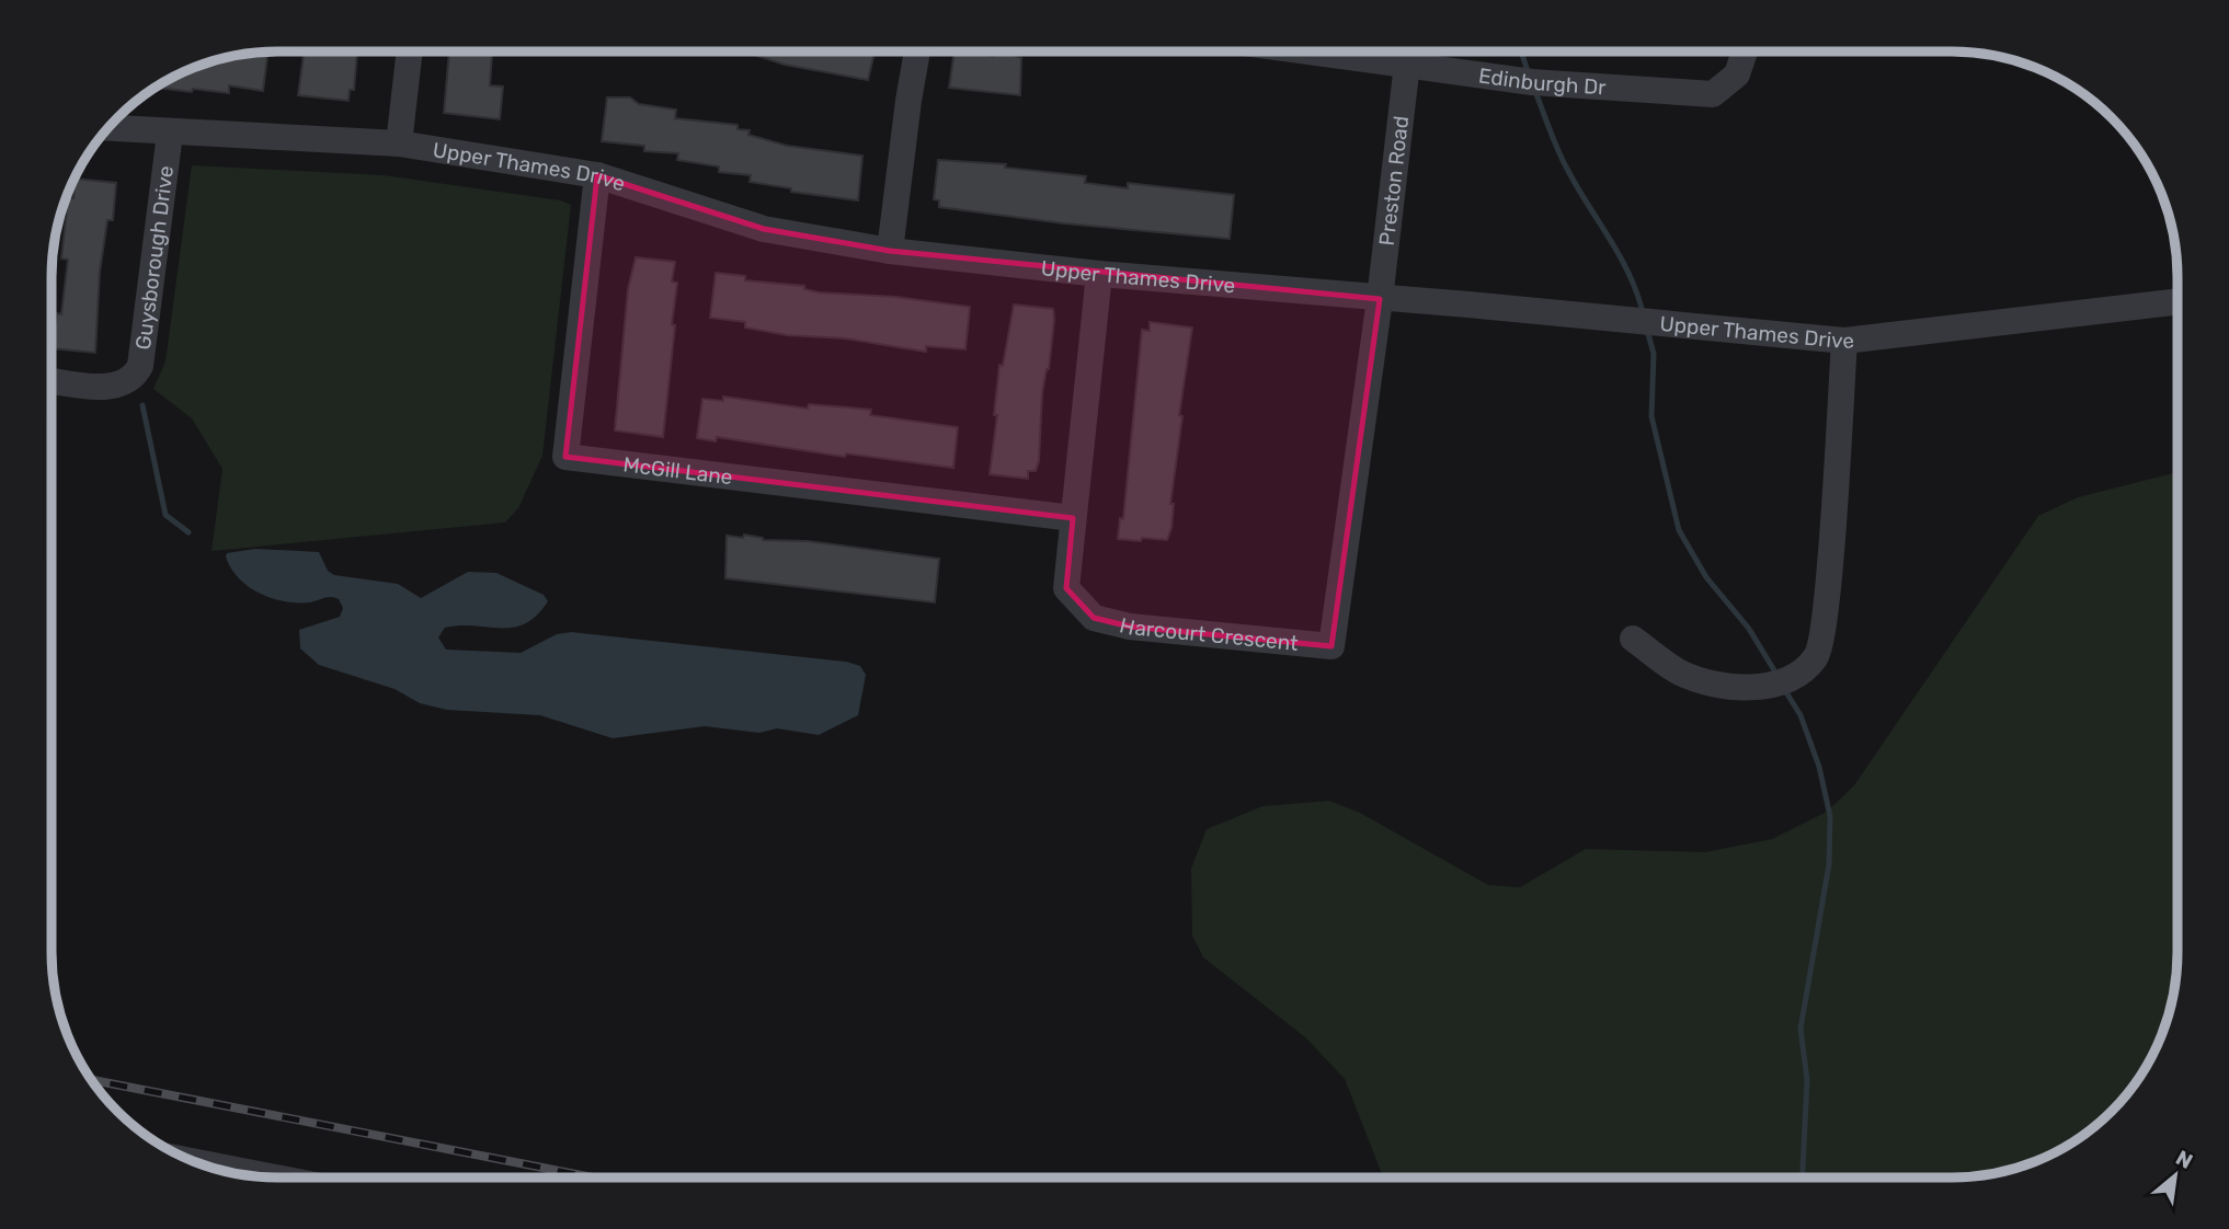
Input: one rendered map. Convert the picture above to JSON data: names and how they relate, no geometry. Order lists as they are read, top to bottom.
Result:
{
  "streets": {
    "street": [
      "Edinburgh Dr",
      "Upper Thames Drive",
      "Preston Road",
      "Guysborough Drive",
      "McGill Lane",
      "Harcourt Crescent"
    ]
  },
  "crossings": [
    ["Edinburgh Dr", "Preston Road"],
    ["Upper Thames Drive", "Preston Road"],
    ["Upper Thames Drive", "Guysborough Drive"],
    ["Upper Thames Drive", "McGill Lane"],
    ["Upper Thames Drive", "Harcourt Crescent"],
    ["Preston Road", "Harcourt Crescent"],
    ["McGill Lane", "Harcourt Crescent"]
  ],
  "north": "top right"
}
